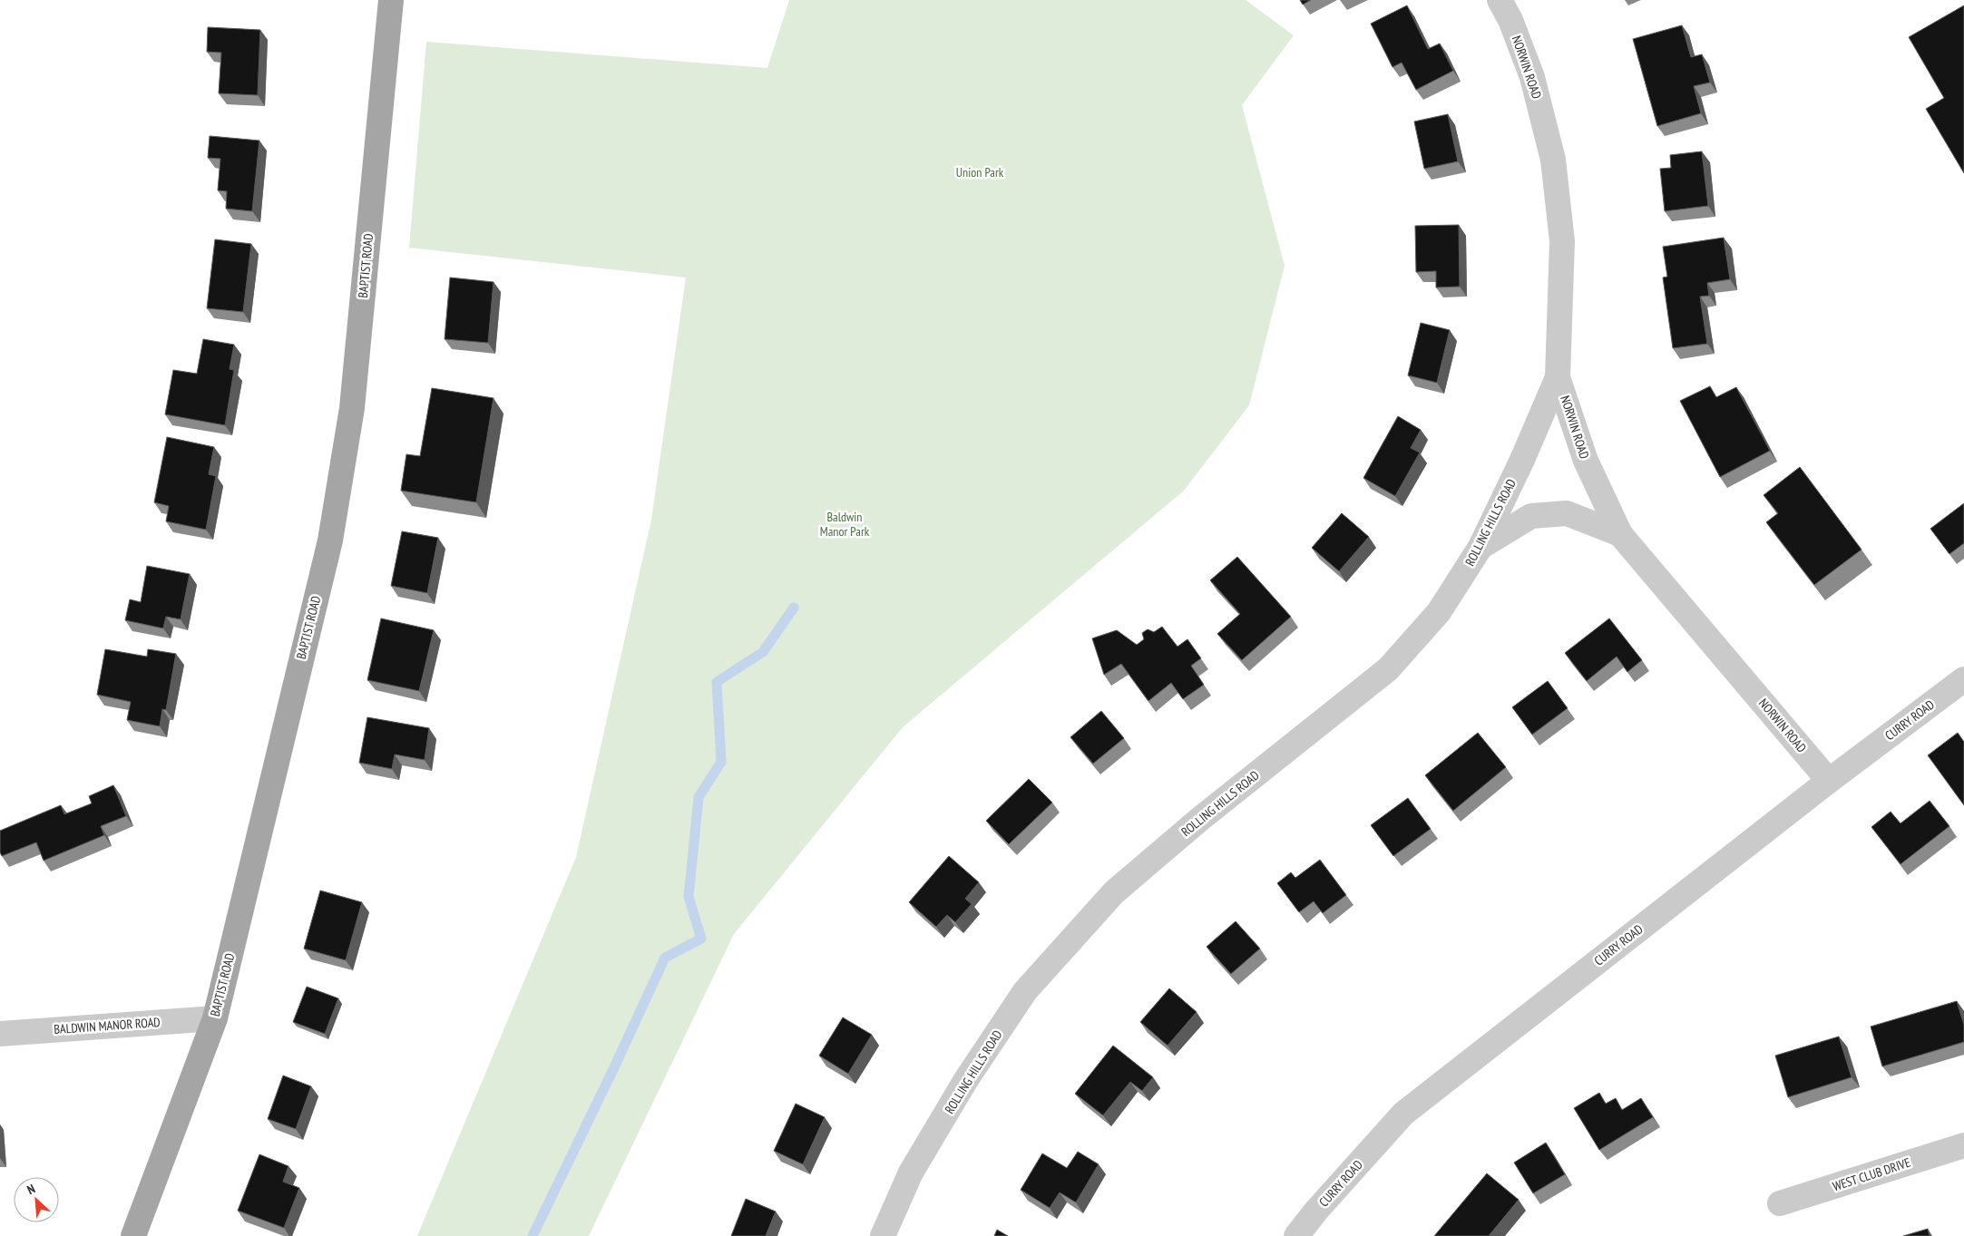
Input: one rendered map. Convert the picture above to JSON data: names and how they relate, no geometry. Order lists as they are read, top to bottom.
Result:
{
  "streets": {
    "main road": ["BAPTIST ROAD"],
    "street": [
      "NORWIN ROAD",
      "ROLLING HILLS ROAD",
      "CURRY ROAD",
      "BALDWIN MANOR ROAD",
      "WEST CLUB DRIVE"
    ]
  },
  "crossings": [
    ["NORWIN ROAD", "ROLLING HILLS ROAD"],
    ["NORWIN ROAD", "CURRY ROAD"],
    ["BAPTIST ROAD", "BALDWIN MANOR ROAD"]
  ],
  "parks": ["Union Park", "Baldwin Manor Park"],
  "north": "top left"
}
